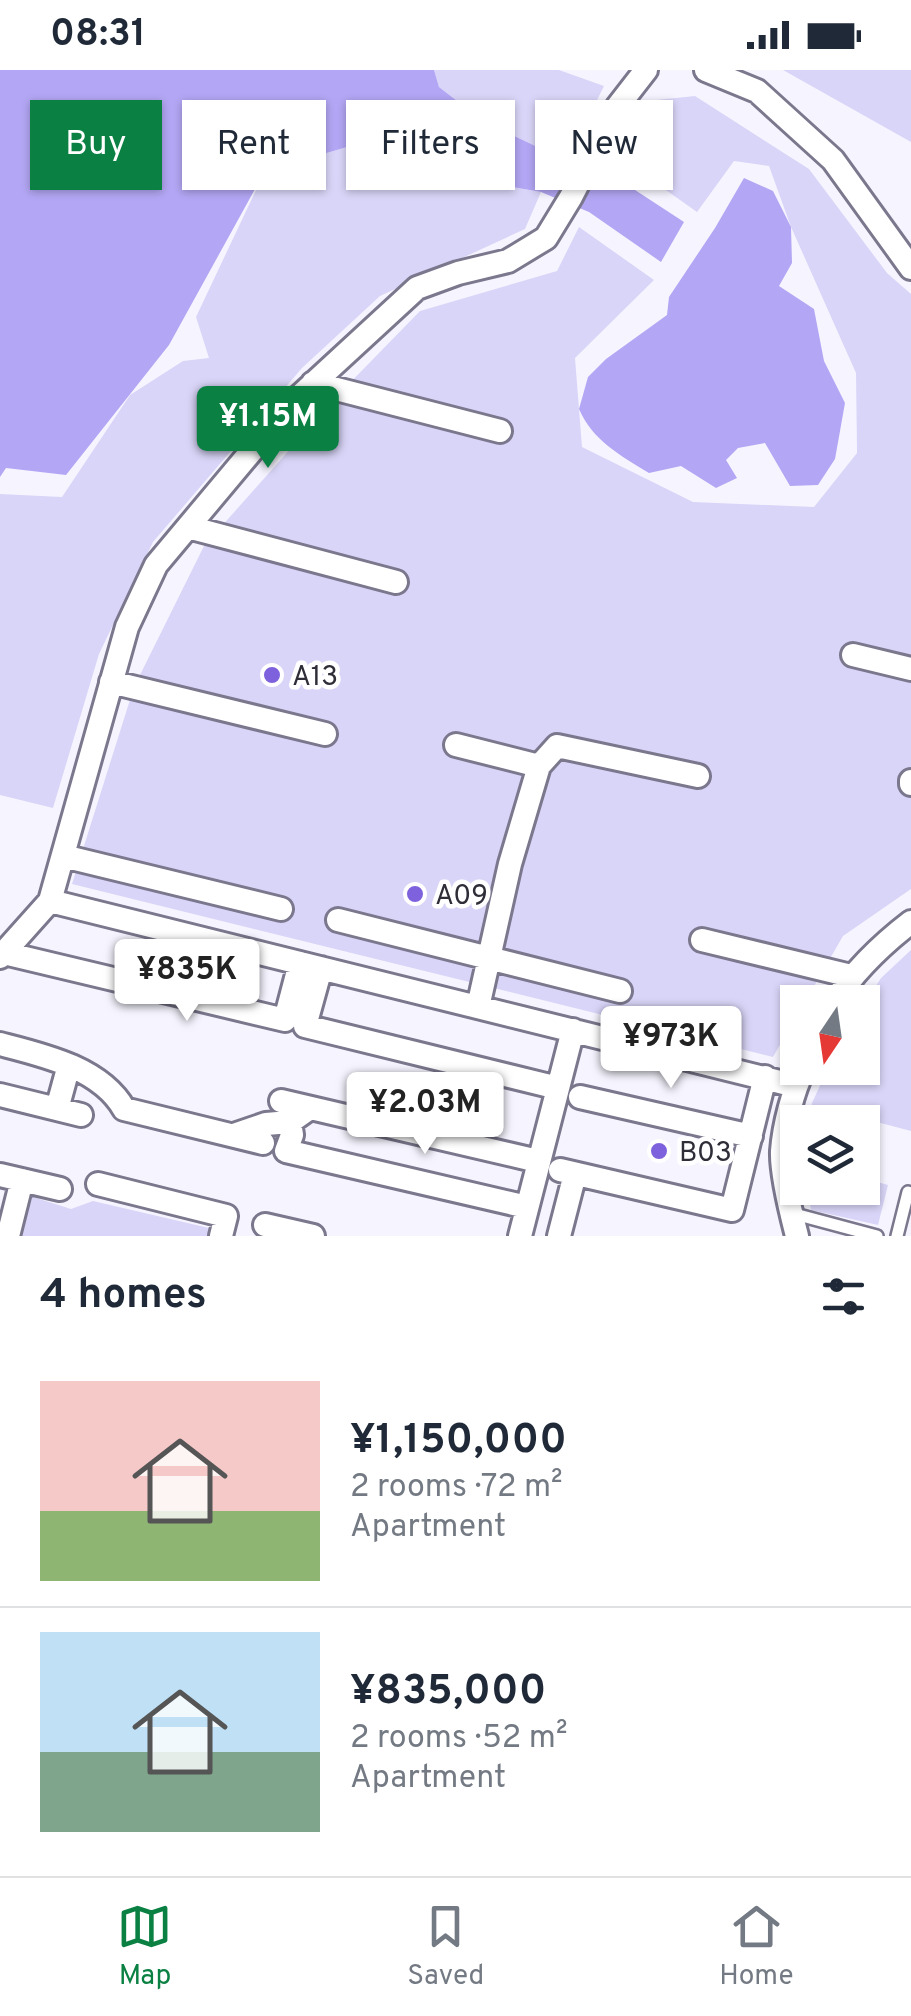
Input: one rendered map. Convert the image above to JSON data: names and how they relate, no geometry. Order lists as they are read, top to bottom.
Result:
{
  "places": ["A13", "A09", "B03"],
  "north": "bottom",
  "page": {
    "status": "08:31",
    "chip": [
      "Buy",
      "Rent",
      "Filters",
      "New"
    ],
    "price": [
      "¥1.15M",
      "¥835K",
      "¥973K",
      "¥2.03M"
    ],
    "heading": "4 homes",
    "list": [
      {
        "name": "¥1,150,000",
        "note": "2 rooms · 72 m² · Apartment"
      },
      {
        "name": "¥835,000",
        "note": "2 rooms · 52 m² · Apartment"
      }
    ],
    "tabs": ["Map", "Saved", "Home"]
  }
}
